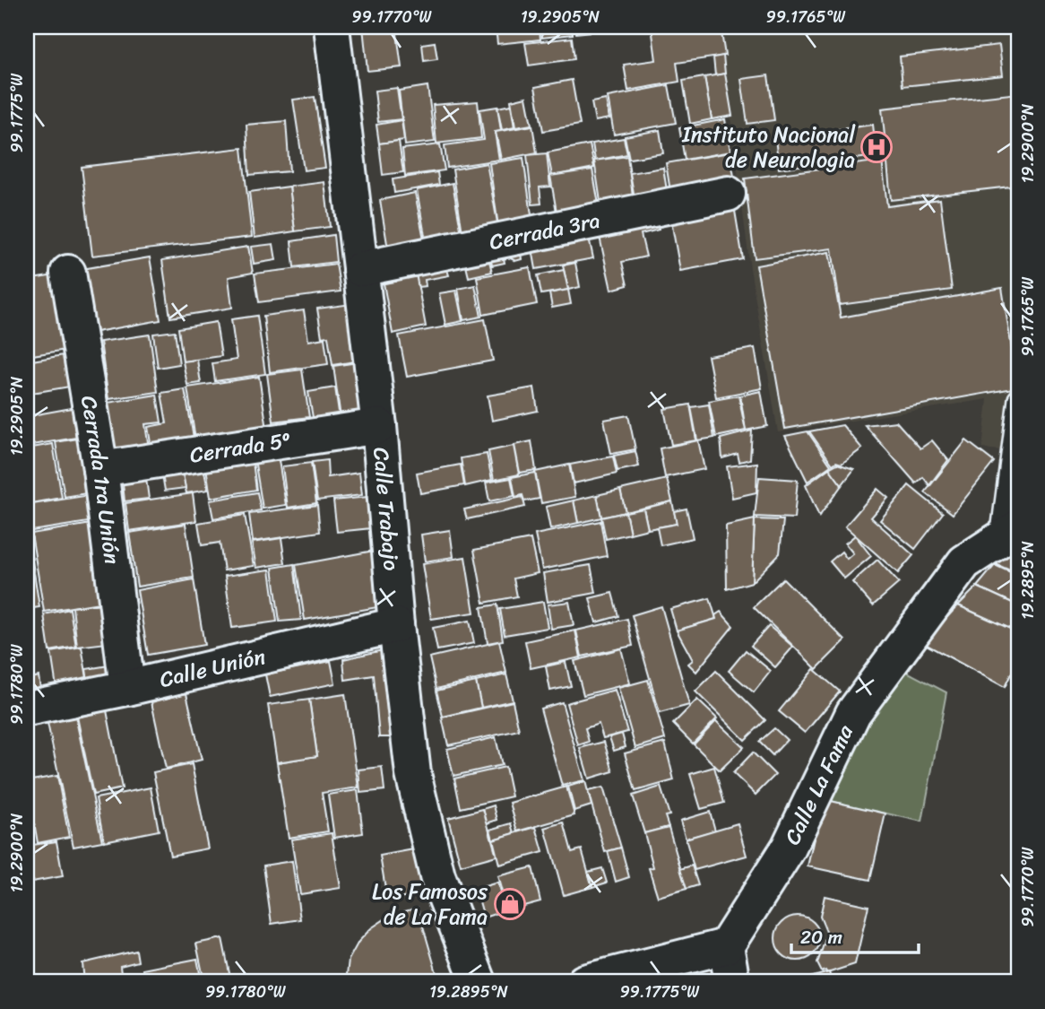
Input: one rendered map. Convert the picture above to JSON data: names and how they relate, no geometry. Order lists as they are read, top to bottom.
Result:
{
  "streets": {
    "street": [
      "Cerrada 3ra",
      "Cerrada 5º",
      "Cerrada 1ra Unión",
      "Calle Trabajo",
      "Calle Unión",
      "Calle La Fama"
    ]
  },
  "crossings": [
    ["Cerrada 3ra", "Calle Trabajo"],
    ["Cerrada 5º", "Cerrada 1ra Unión"],
    ["Cerrada 5º", "Calle Trabajo"],
    ["Cerrada 1ra Unión", "Calle Unión"],
    ["Calle Trabajo", "Calle Unión"]
  ],
  "places": {
    "hospital": ["Instituto Nacional de Neurologia"],
    "shop": ["Los Famosos de La Fama"]
  },
  "scale_bar": "20 m",
  "coordinates": [
    "99.1770°W",
    "19.2905°N",
    "99.1765°W",
    "99.1775°W",
    "19.2900°N",
    "19.2895°N",
    "99.1780°W"
  ]
}
